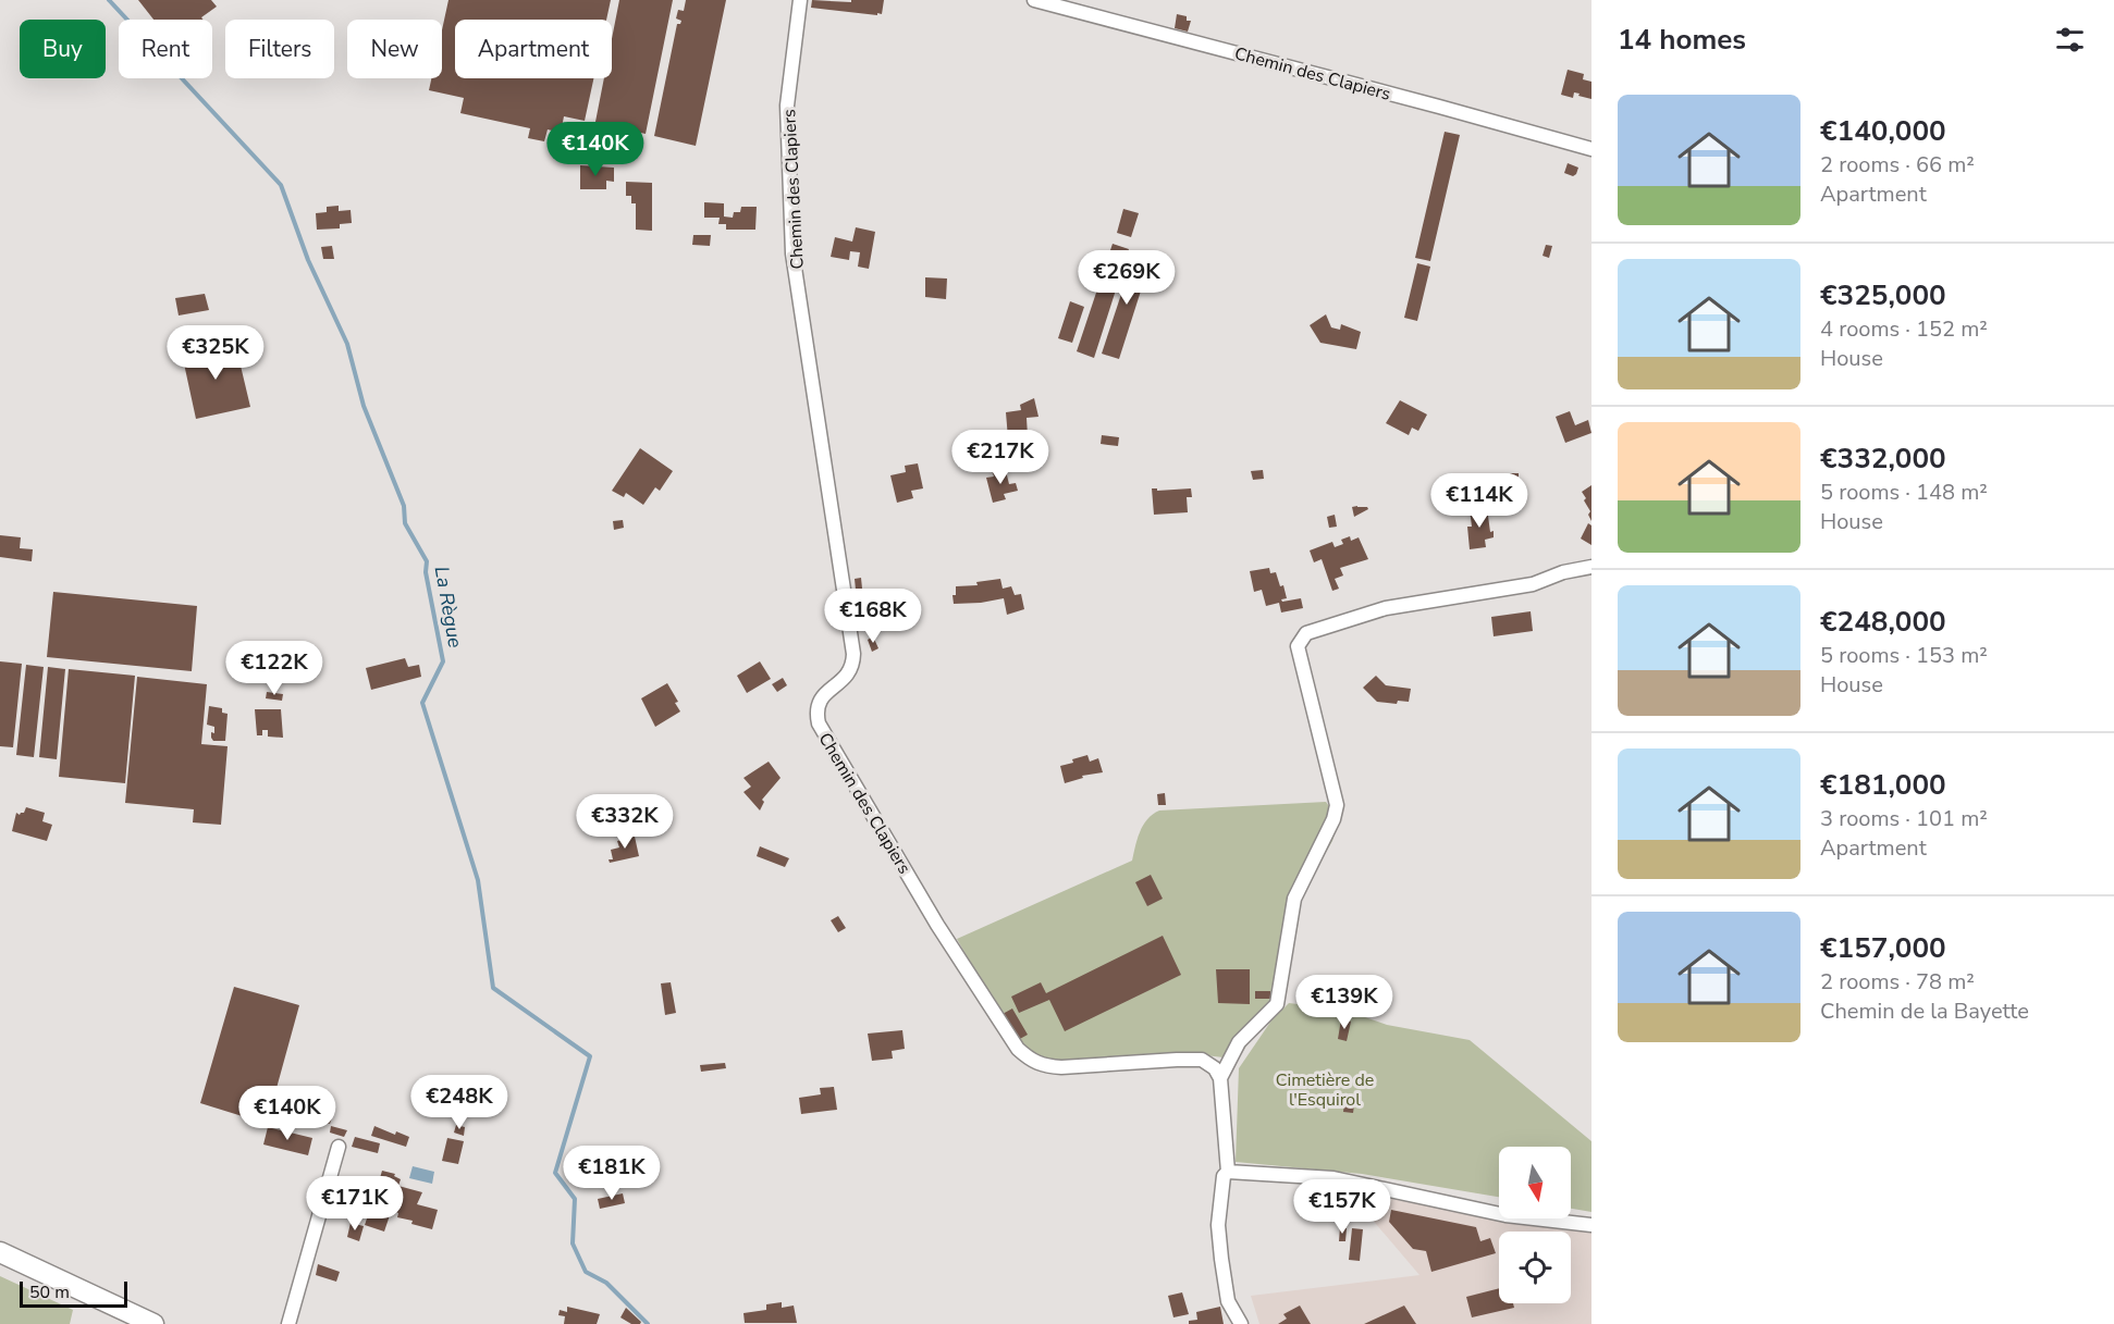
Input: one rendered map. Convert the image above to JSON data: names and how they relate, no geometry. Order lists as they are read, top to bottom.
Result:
{
  "streets": {
    "street": ["Chemin des Clapiers"]
  },
  "water": ["La Règue"],
  "parks": ["Cimetière de l'Esquirol"],
  "scale_bar": "50 m",
  "north": "bottom",
  "page": {
    "heading": "14 homes",
    "chip": [
      "Buy",
      "Rent",
      "Filters",
      "New",
      "Apartment"
    ],
    "list": [
      {
        "name": "€140,000",
        "note": "2 rooms · 66 m² · Apartment"
      },
      {
        "name": "€325,000",
        "note": "4 rooms · 152 m² · House"
      },
      {
        "name": "€332,000",
        "note": "5 rooms · 148 m² · House"
      },
      {
        "name": "€248,000",
        "note": "5 rooms · 153 m² · House"
      },
      {
        "name": "€181,000",
        "note": "3 rooms · 101 m² · Apartment"
      },
      {
        "name": "€157,000",
        "note": "2 rooms · 78 m² · Chemin de la Bayette"
      }
    ],
    "price": [
      "€140K",
      "€269K",
      "€325K",
      "€217K",
      "€114K",
      "€168K",
      "€122K",
      "€332K",
      "€139K",
      "€248K",
      "€140K",
      "€181K",
      "€171K",
      "€157K"
    ],
    "scale": "50 m"
  }
}
